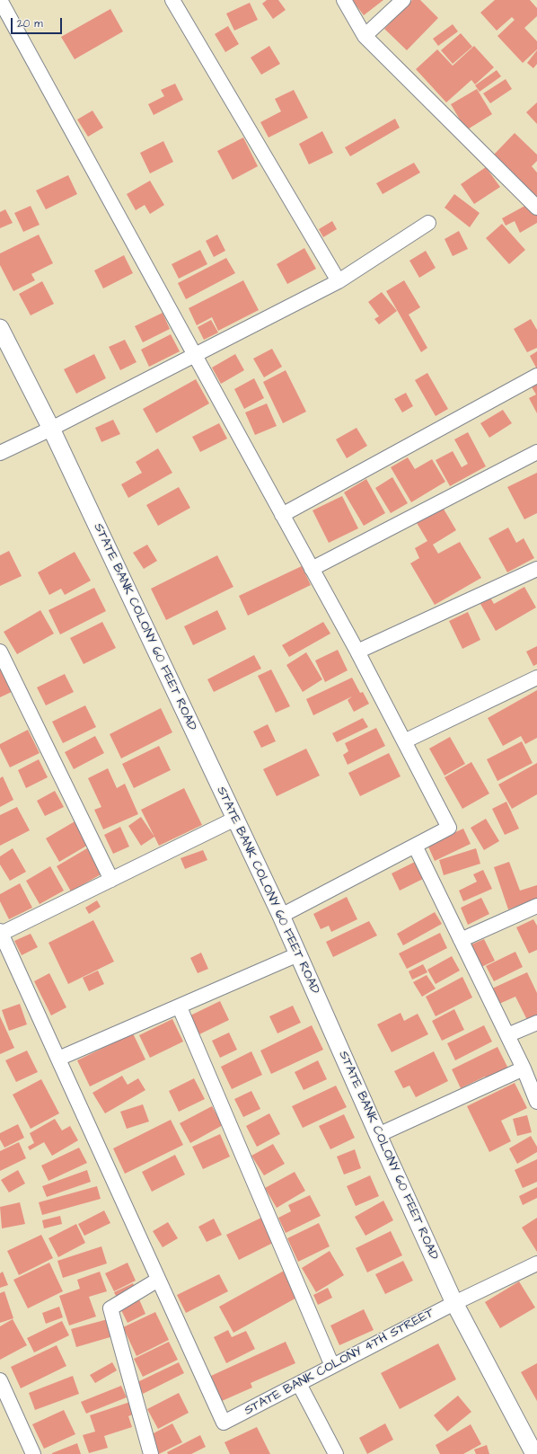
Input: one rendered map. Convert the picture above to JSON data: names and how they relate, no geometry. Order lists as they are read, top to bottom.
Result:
{
  "streets": {
    "street": ["STATE BANK COLONY 60 FEET ROAD", "STATE BANK COLONY 4TH STREET"]
  },
  "crossings": [
    ["STATE BANK COLONY 60 FEET ROAD", "STATE BANK COLONY 4TH STREET"]
  ],
  "scale_bar": "20 m"
}
